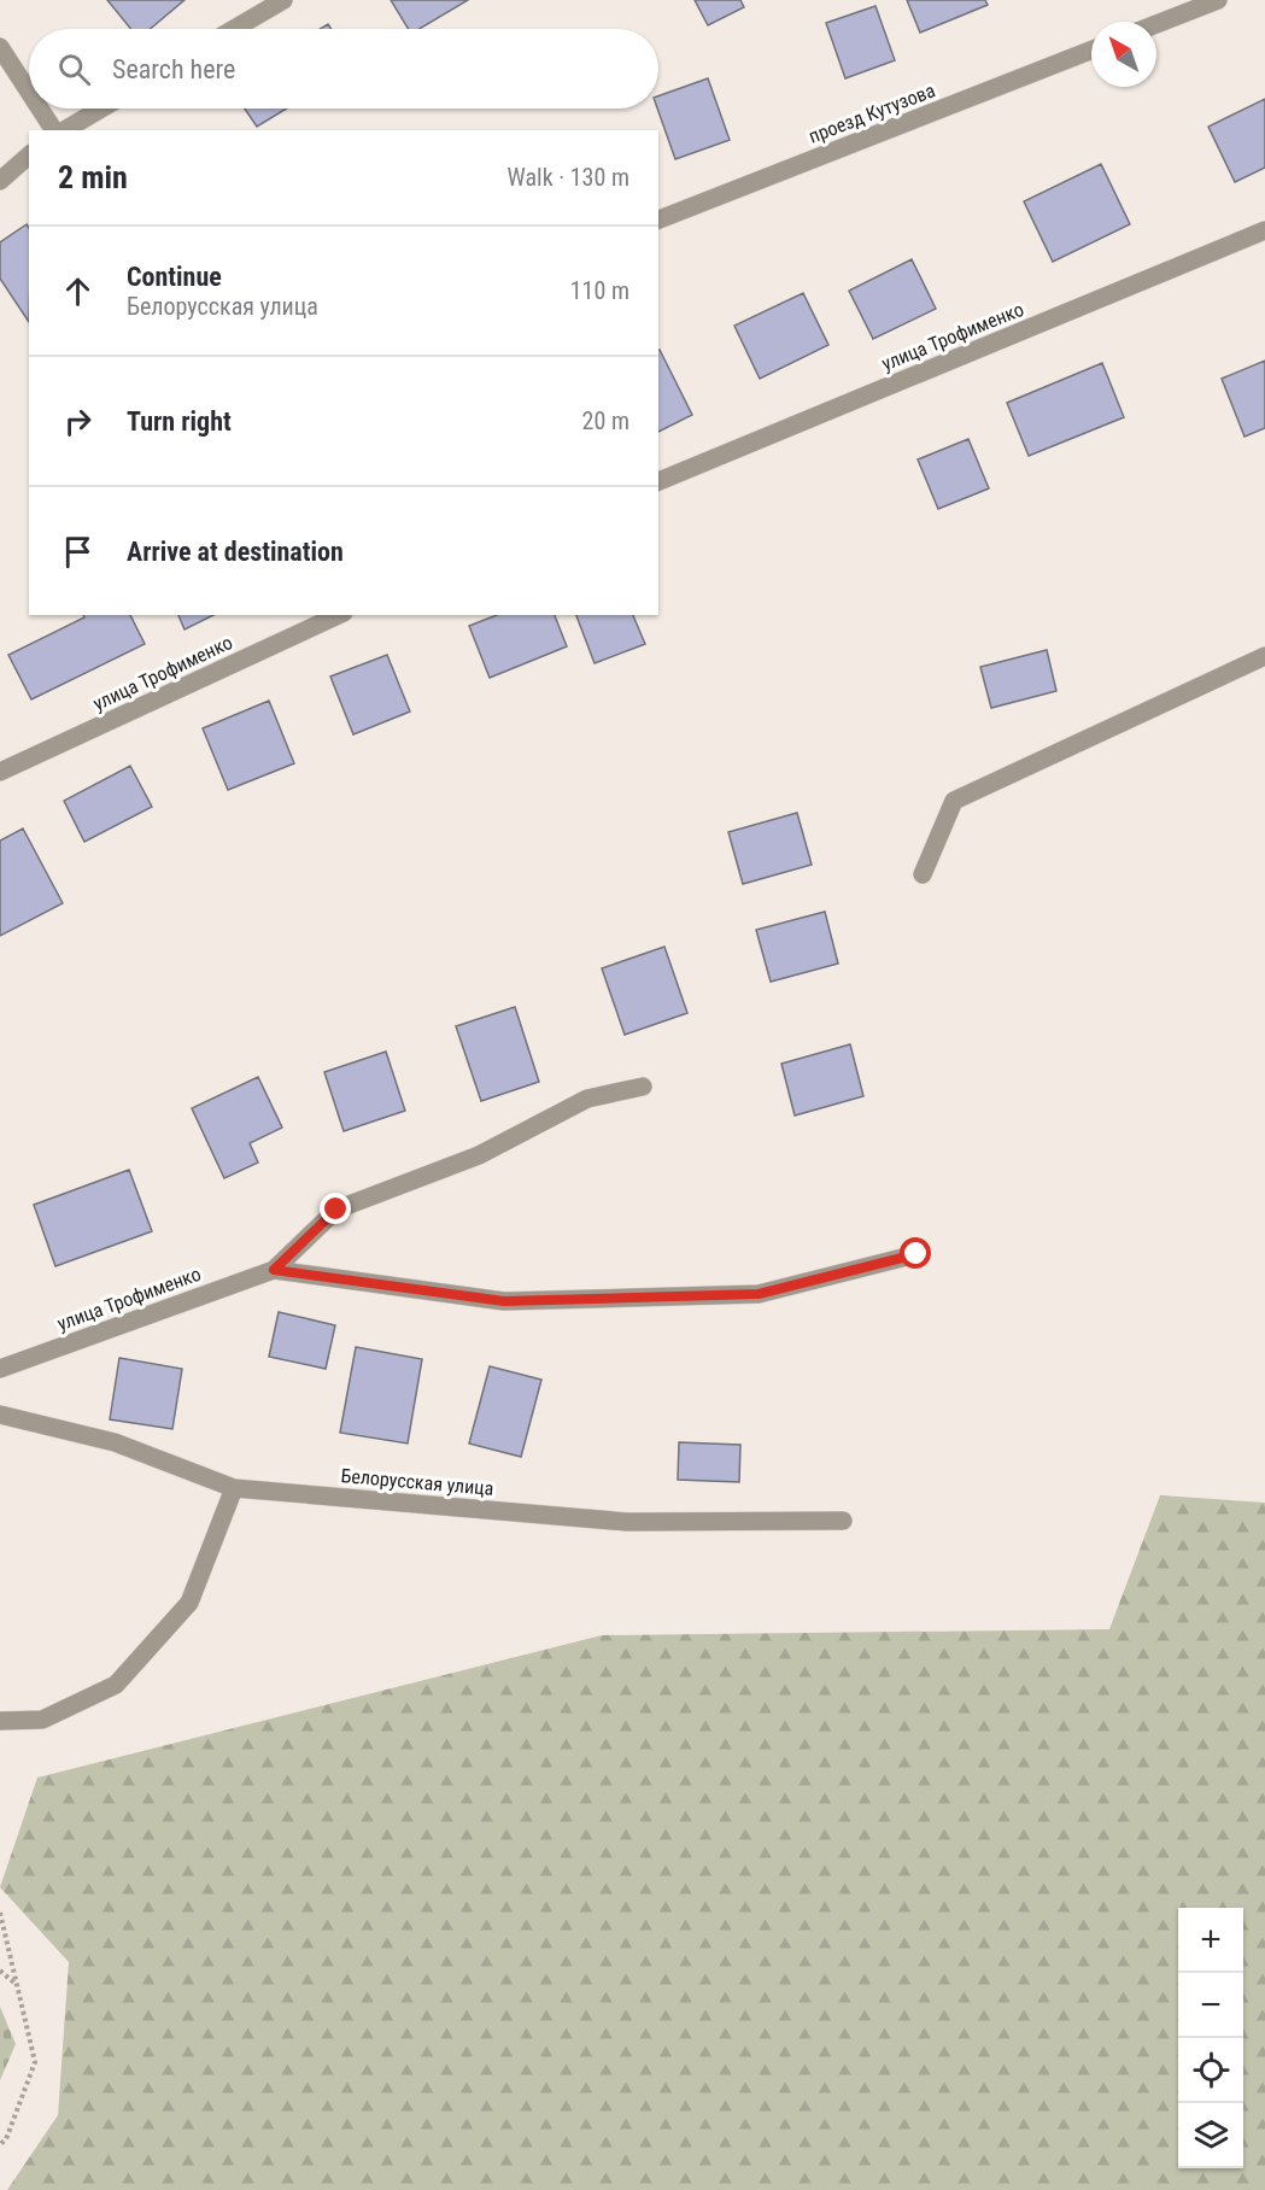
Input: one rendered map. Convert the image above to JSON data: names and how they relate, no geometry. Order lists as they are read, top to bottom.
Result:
{
  "streets": {
    "street": ["проезд Кутузова", "улица Трофименко", "Белорусская улица"]
  },
  "north": "top left",
  "page": {
    "search": "Search here",
    "heading": ["2 min", "Walk · 130 m"],
    "list": [
      ["Continue", "Белорусская улица", "110 m"],
      ["Turn right", "20 m"],
      "Arrive at destination"
    ],
    "map_buttons": ["+", "−"]
  }
}
